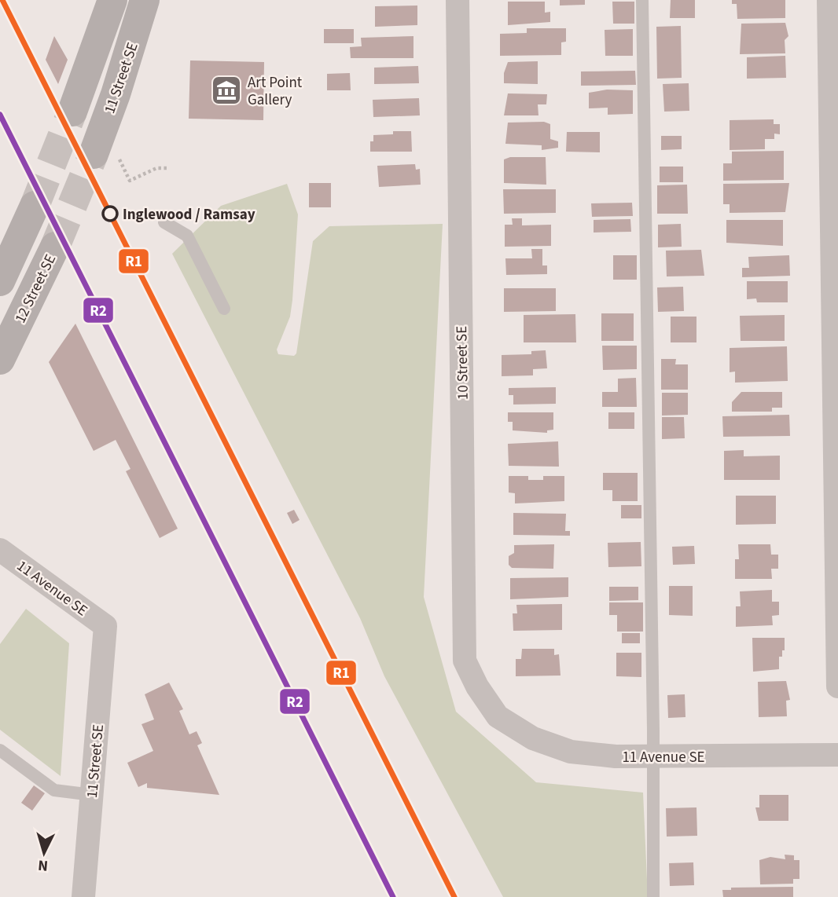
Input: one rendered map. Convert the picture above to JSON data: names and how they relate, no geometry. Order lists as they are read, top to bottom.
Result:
{
  "streets": {
    "street": [
      "11 Street SE",
      "12 Street SE",
      "10 Street SE",
      "11 Avenue SE"
    ]
  },
  "crossings": [
    ["11 Street SE", "11 Avenue SE"],
    ["10 Street SE", "11 Avenue SE"]
  ],
  "places": {
    "museum": ["Art Point Gallery"],
    "other": ["Inglewood / Ramsay"]
  },
  "lines": ["transit line R1", "transit line R2"],
  "north": "bottom"
}
